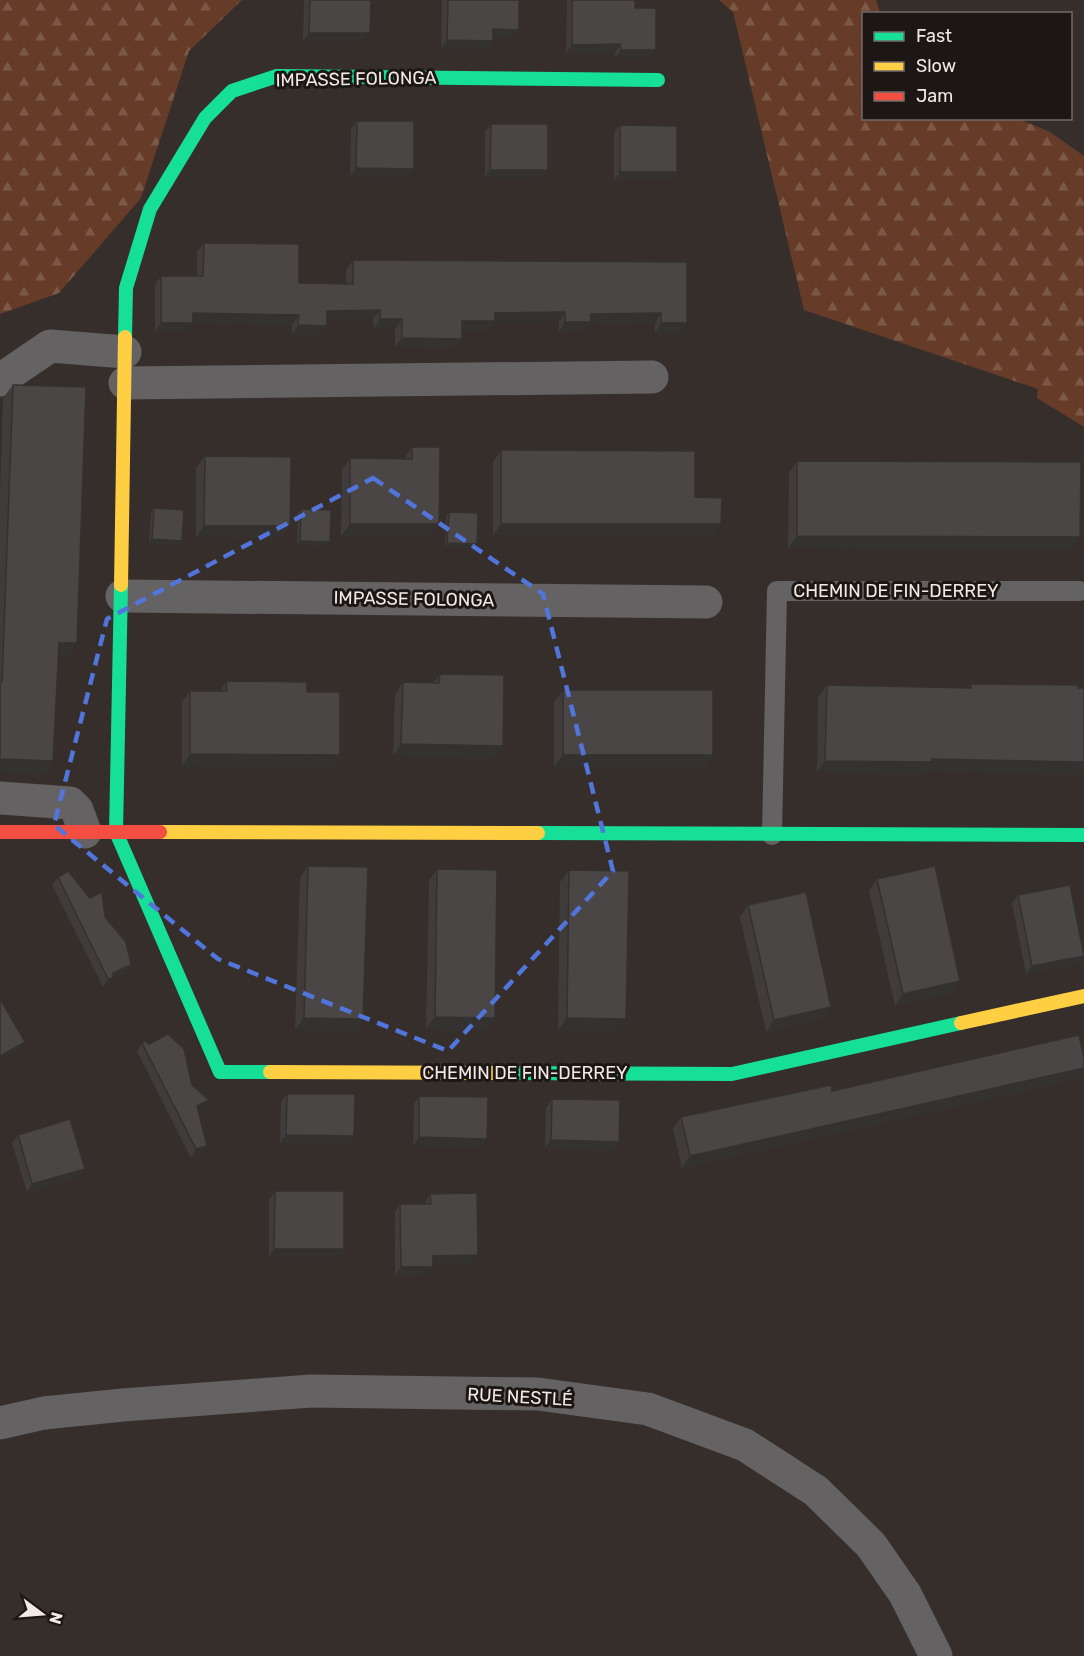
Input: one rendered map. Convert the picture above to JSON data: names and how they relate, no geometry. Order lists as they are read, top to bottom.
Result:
{
  "streets": {
    "street": ["IMPASSE FOLONGA", "CHEMIN DE FIN-DERREY", "RUE NESTLÉ"]
  },
  "crossings": [
    ["IMPASSE FOLONGA", "CHEMIN DE FIN-DERREY"]
  ],
  "legend": ["Fast", "Slow", "Jam"],
  "north": "right"
}
